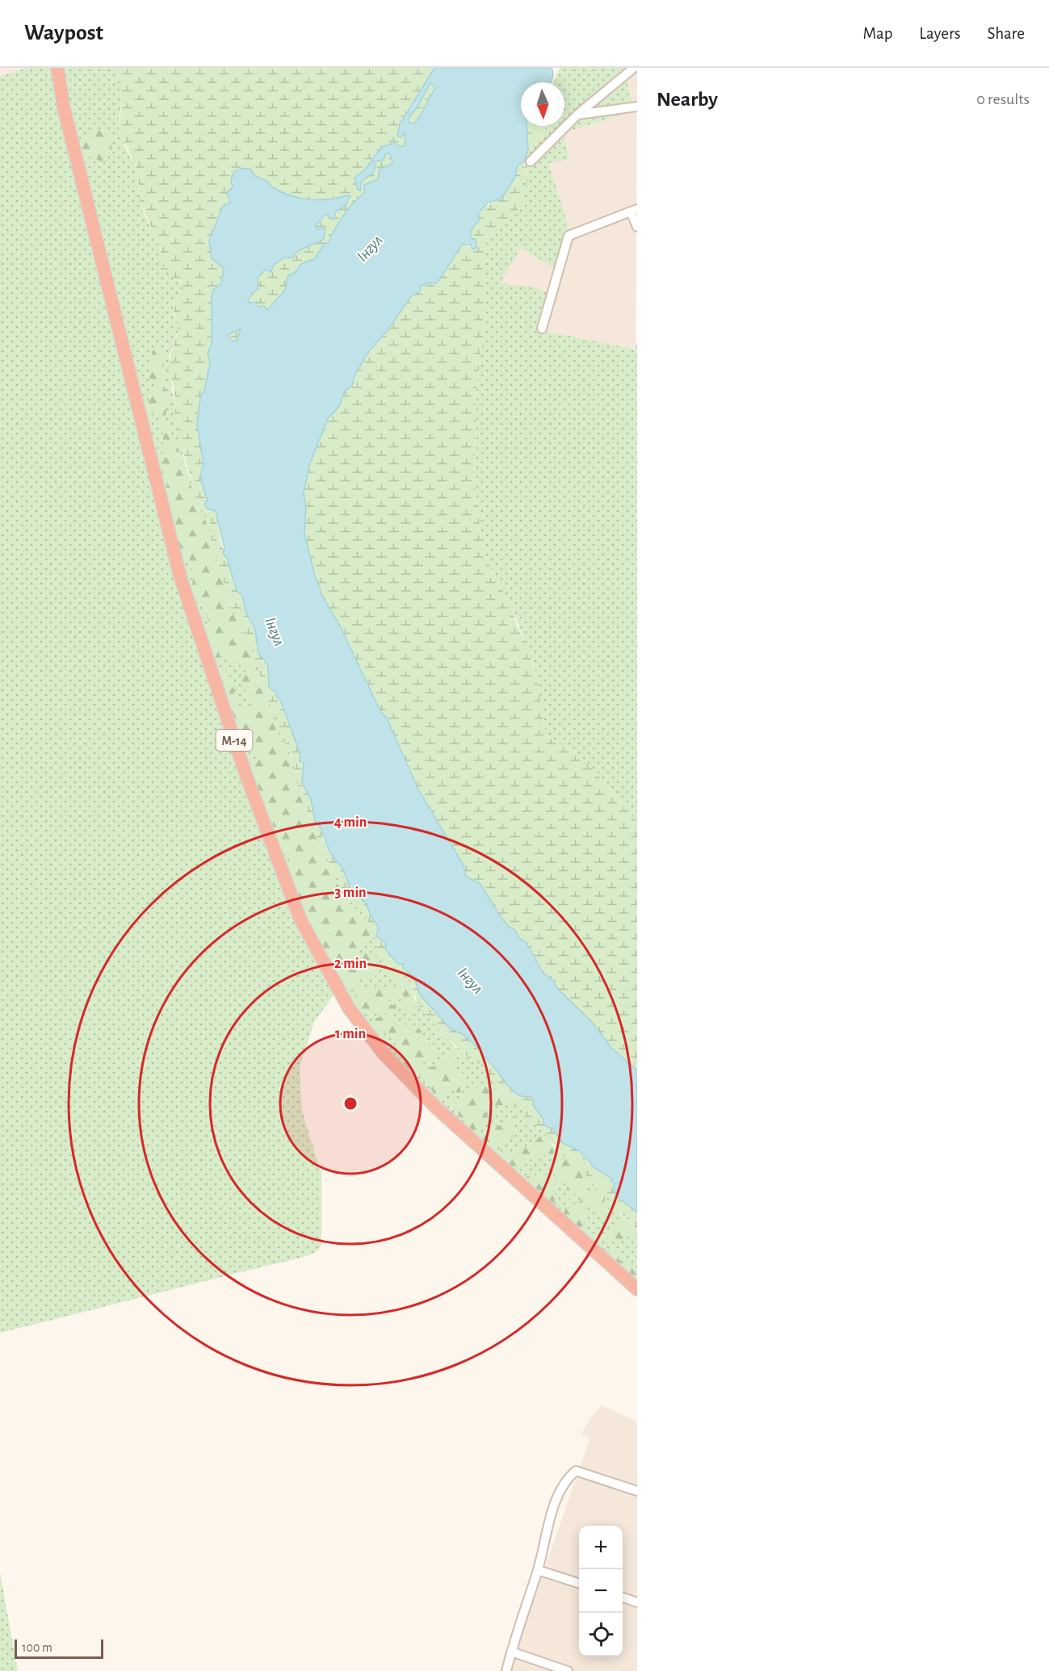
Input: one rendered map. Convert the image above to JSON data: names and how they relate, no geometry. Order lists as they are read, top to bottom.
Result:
{
  "streets": {
    "highway": ["М-14"]
  },
  "water": ["Інгул"],
  "scale_bar": "100 m",
  "north": "bottom",
  "page": {
    "header": "Waypost",
    "nav": ["Map", "Layers", "Share"],
    "heading": ["Nearby", "0 results"],
    "map_buttons": ["+", "−"],
    "scale": "100 m"
  },
  "rings": [
    "4 min",
    "3 min",
    "2 min",
    "1 min"
  ]
}
